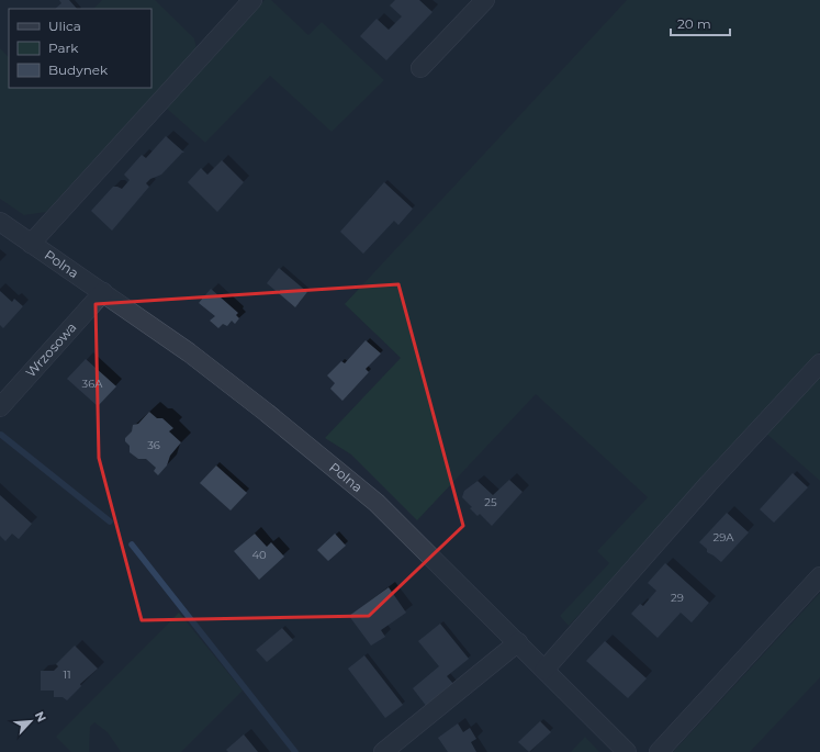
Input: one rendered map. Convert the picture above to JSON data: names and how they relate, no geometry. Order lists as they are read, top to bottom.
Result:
{
  "streets": {
    "street": ["Polna", "Wrzosowa"]
  },
  "crossings": [
    ["Polna", "Wrzosowa"]
  ],
  "house_numbers": [
    "36A",
    "36",
    "25",
    "29A",
    "40",
    "29",
    "11"
  ],
  "legend": ["Ulica", "Park", "Budynek"],
  "scale_bar": "20 m",
  "north": "top right"
}
